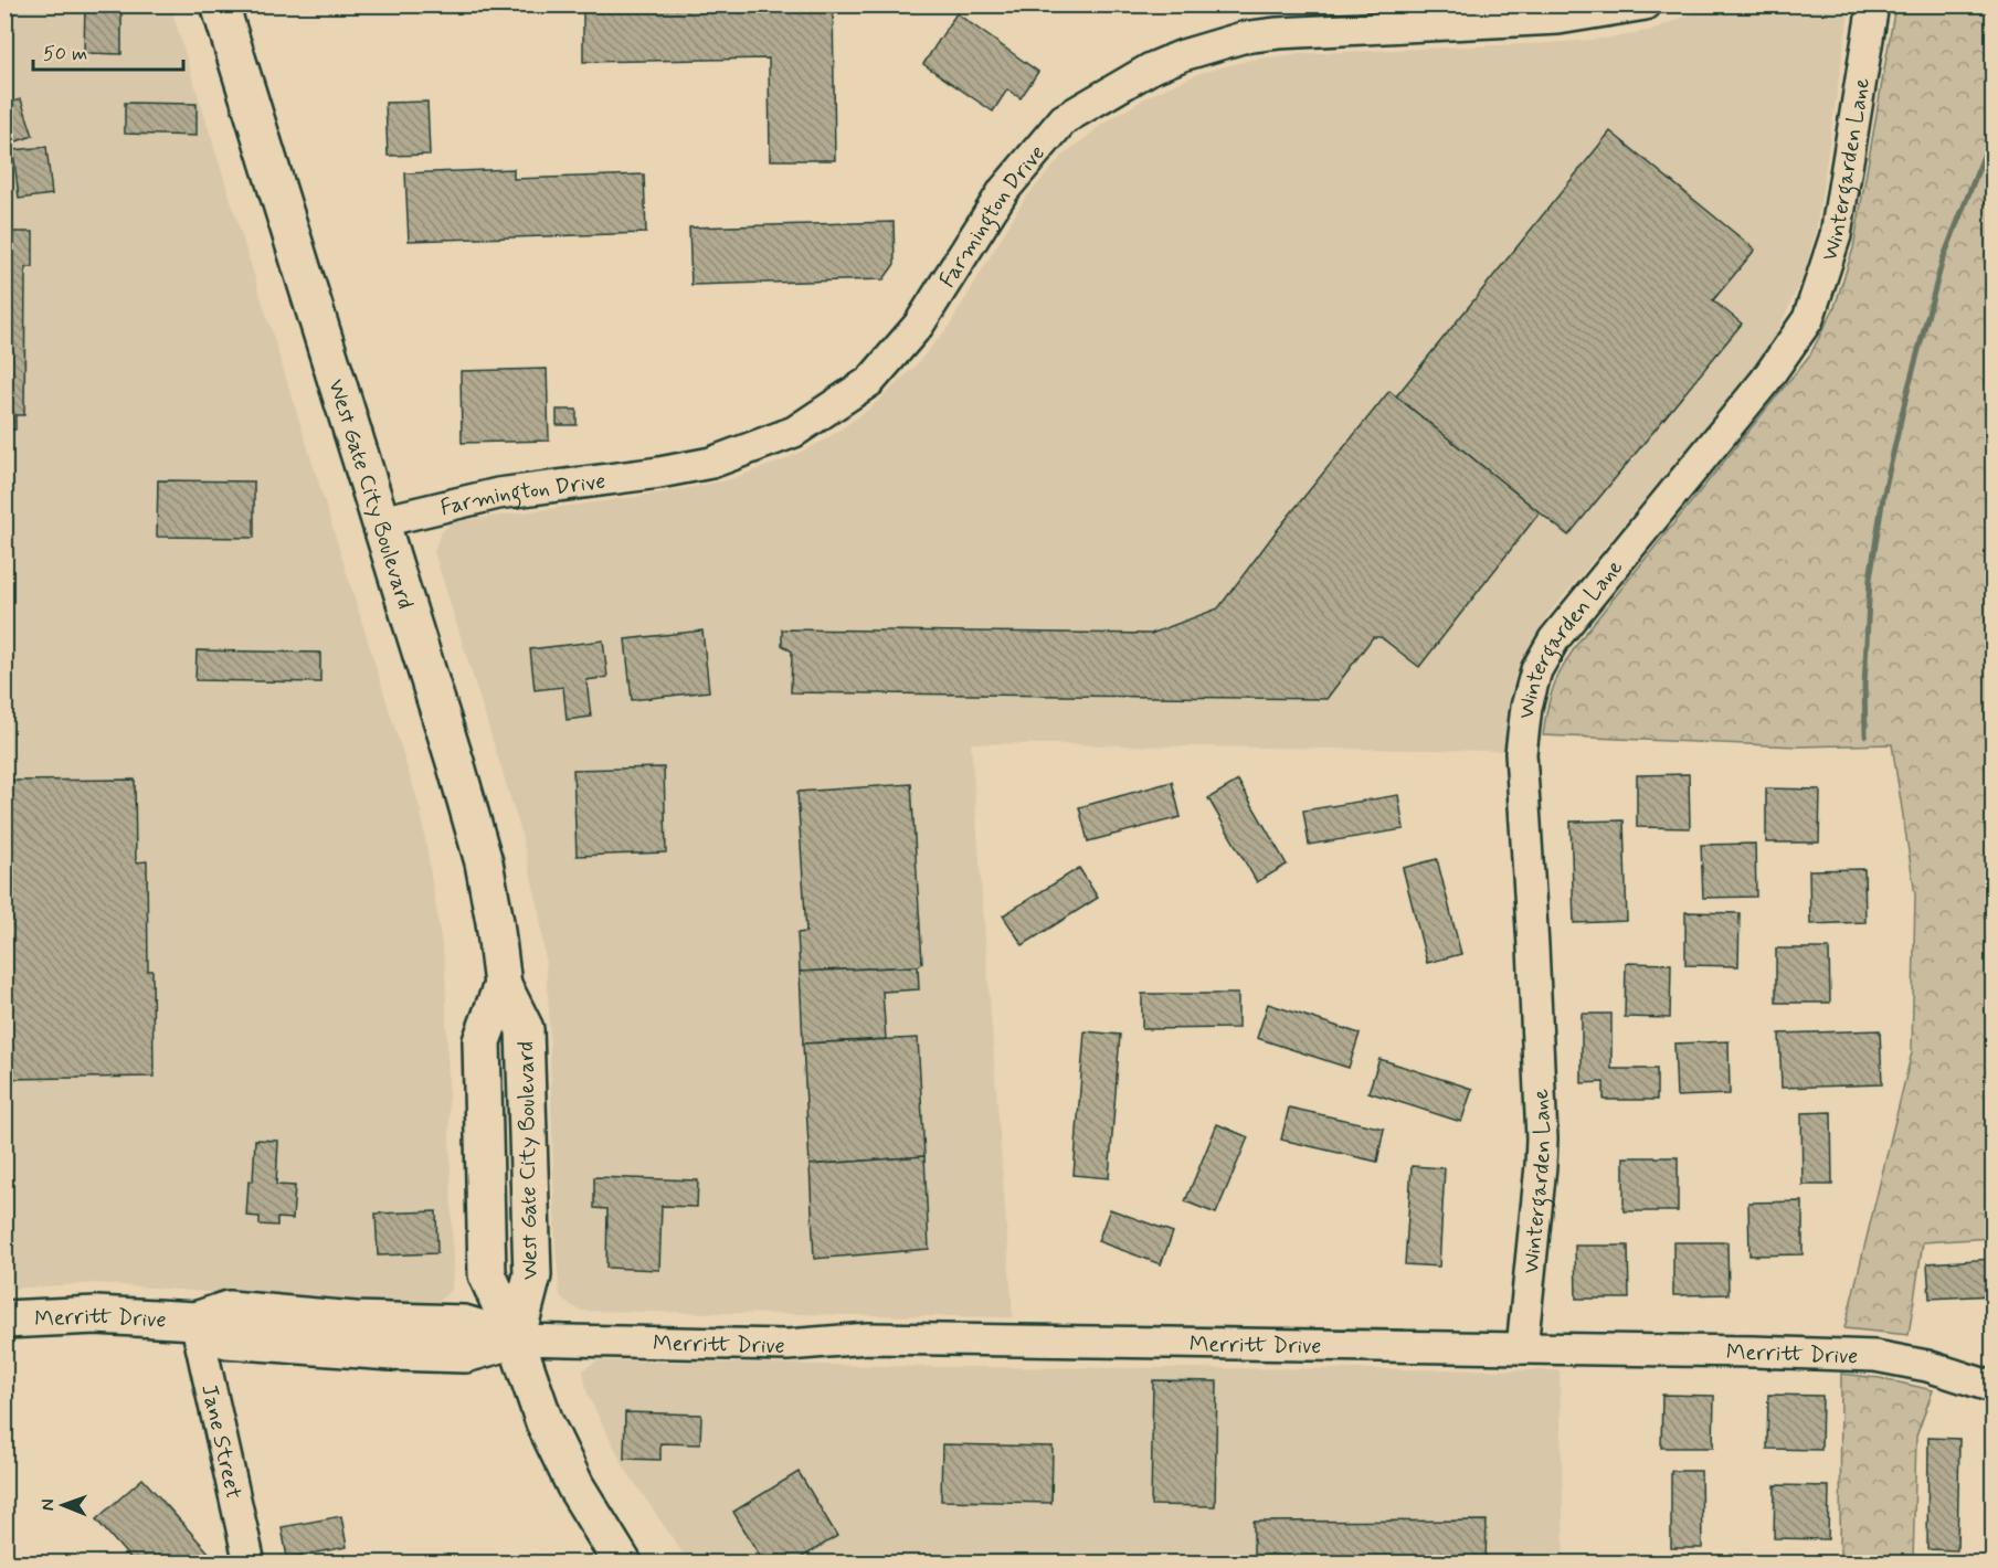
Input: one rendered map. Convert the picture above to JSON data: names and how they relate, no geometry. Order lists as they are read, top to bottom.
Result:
{
  "streets": {
    "main road": ["West Gate City Boulevard", "Merritt Drive"],
    "street": ["Wintergarden Lane", "Farmington Drive", "Jane Street"]
  },
  "crossings": [
    ["Wintergarden Lane", "Merritt Drive"],
    ["Farmington Drive", "West Gate City Boulevard"],
    ["West Gate City Boulevard", "Merritt Drive"],
    ["Merritt Drive", "Jane Street"]
  ],
  "scale_bar": "50 m",
  "north": "left"
}
